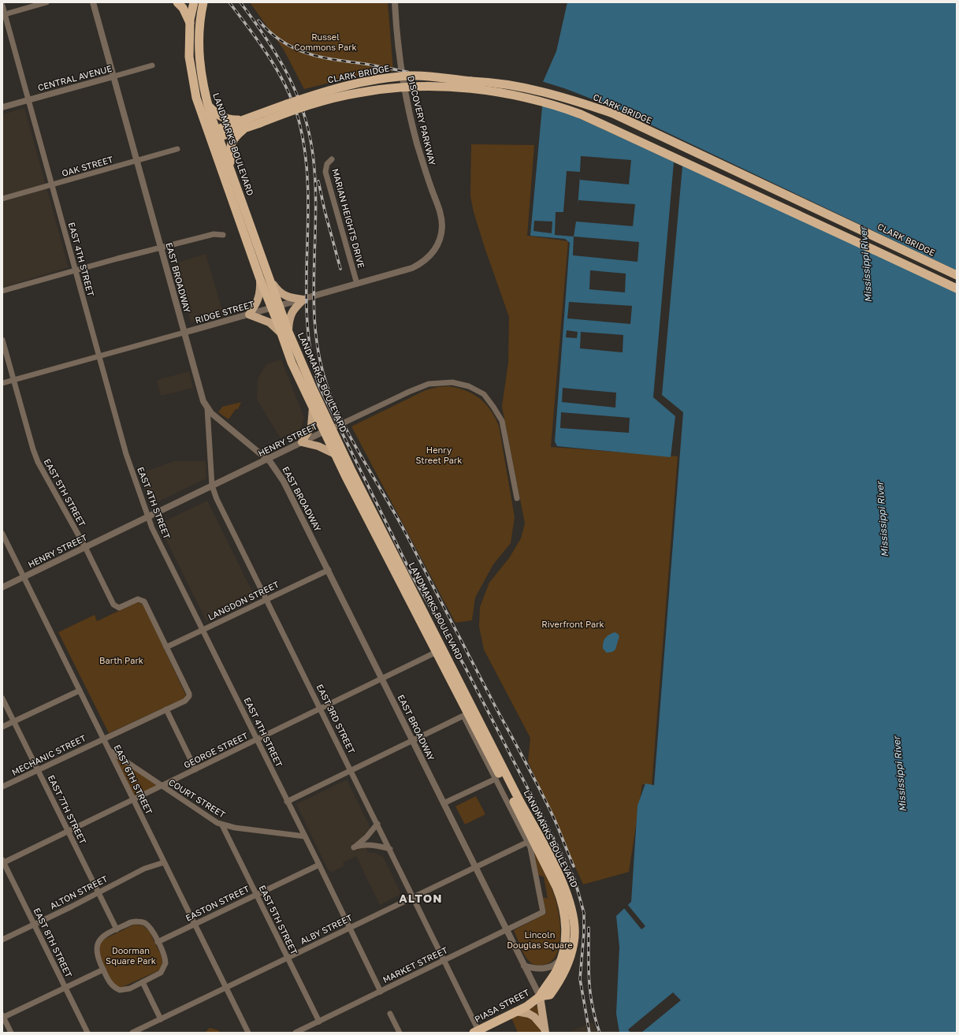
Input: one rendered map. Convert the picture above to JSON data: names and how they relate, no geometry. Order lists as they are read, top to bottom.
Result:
{
  "streets": {
    "highway": ["CLARK BRIDGE", "LANDMARKS BOULEVARD", "PIASA STREET"],
    "street": [
      "CENTRAL AVENUE",
      "DISCOVERY PARKWAY",
      "OAK STREET",
      "MARIAN HEIGHTS DRIVE",
      "EAST 4TH STREET",
      "EAST BROADWAY",
      "RIDGE STREET",
      "HENRY STREET",
      "EAST 5TH STREET",
      "LANGDON STREET",
      "EAST 3RD STREET",
      "GEORGE STREET",
      "MECHANIC STREET",
      "EAST 6TH STREET",
      "COURT STREET",
      "EAST 7TH STREET",
      "ALTON STREET",
      "EASTON STREET",
      "ALBY STREET",
      "EAST 8TH STREET",
      "MARKET STREET"
    ]
  },
  "crossings": [
    ["CENTRAL AVENUE", "EAST 4TH STREET"],
    ["CENTRAL AVENUE", "EAST BROADWAY"],
    ["DISCOVERY PARKWAY", "RIDGE STREET"],
    ["LANDMARKS BOULEVARD", "EAST BROADWAY"],
    ["LANDMARKS BOULEVARD", "RIDGE STREET"],
    ["LANDMARKS BOULEVARD", "HENRY STREET"],
    ["LANDMARKS BOULEVARD", "GEORGE STREET"],
    ["LANDMARKS BOULEVARD", "PIASA STREET"],
    ["OAK STREET", "EAST 4TH STREET"],
    ["OAK STREET", "EAST BROADWAY"],
    ["MARIAN HEIGHTS DRIVE", "RIDGE STREET"],
    ["EAST 4TH STREET", "RIDGE STREET"],
    ["EAST 4TH STREET", "HENRY STREET"],
    ["EAST 4TH STREET", "LANGDON STREET"],
    ["EAST 4TH STREET", "GEORGE STREET"],
    ["EAST 4TH STREET", "COURT STREET"],
    ["EAST 4TH STREET", "EASTON STREET"],
    ["EAST 4TH STREET", "ALBY STREET"],
    ["EAST 4TH STREET", "MARKET STREET"],
    ["EAST BROADWAY", "RIDGE STREET"],
    ["EAST BROADWAY", "HENRY STREET"],
    ["EAST BROADWAY", "LANGDON STREET"],
    ["EAST BROADWAY", "EAST 3RD STREET"],
    ["EAST BROADWAY", "GEORGE STREET"],
    ["EAST BROADWAY", "ALBY STREET"],
    ["EAST BROADWAY", "MARKET STREET"],
    ["EAST BROADWAY", "PIASA STREET"],
    ["RIDGE STREET", "EAST 5TH STREET"],
    ["HENRY STREET", "EAST 5TH STREET"],
    ["HENRY STREET", "EAST 3RD STREET"],
    ["HENRY STREET", "EAST 6TH STREET"],
    ["EAST 5TH STREET", "LANGDON STREET"],
    ["EAST 5TH STREET", "MECHANIC STREET"],
    ["EAST 5TH STREET", "COURT STREET"],
    ["EAST 5TH STREET", "EASTON STREET"],
    ["EAST 5TH STREET", "ALBY STREET"],
    ["EAST 5TH STREET", "MARKET STREET"],
    ["LANGDON STREET", "EAST 3RD STREET"],
    ["EAST 3RD STREET", "GEORGE STREET"],
    ["EAST 3RD STREET", "ALBY STREET"],
    ["EAST 3RD STREET", "MARKET STREET"],
    ["EAST 3RD STREET", "PIASA STREET"],
    ["GEORGE STREET", "EAST 6TH STREET"],
    ["GEORGE STREET", "COURT STREET"],
    ["GEORGE STREET", "EAST 7TH STREET"],
    ["GEORGE STREET", "EAST 8TH STREET"],
    ["MECHANIC STREET", "EAST 6TH STREET"],
    ["MECHANIC STREET", "EAST 7TH STREET"],
    ["EAST 6TH STREET", "COURT STREET"],
    ["EAST 6TH STREET", "ALTON STREET"],
    ["EAST 6TH STREET", "EASTON STREET"],
    ["EAST 6TH STREET", "ALBY STREET"],
    ["EAST 7TH STREET", "ALTON STREET"],
    ["EAST 7TH STREET", "EASTON STREET"],
    ["ALTON STREET", "EAST 8TH STREET"],
    ["ALBY STREET", "MARKET STREET"]
  ],
  "districts": ["ALTON"],
  "water": ["Mississippi River"],
  "parks": [
    "Russel Commons Park",
    "Henry Street Park",
    "Riverfront Park",
    "Barth Park",
    "Lincoln Douglas Square",
    "Doorman Square Park"
  ]
}
